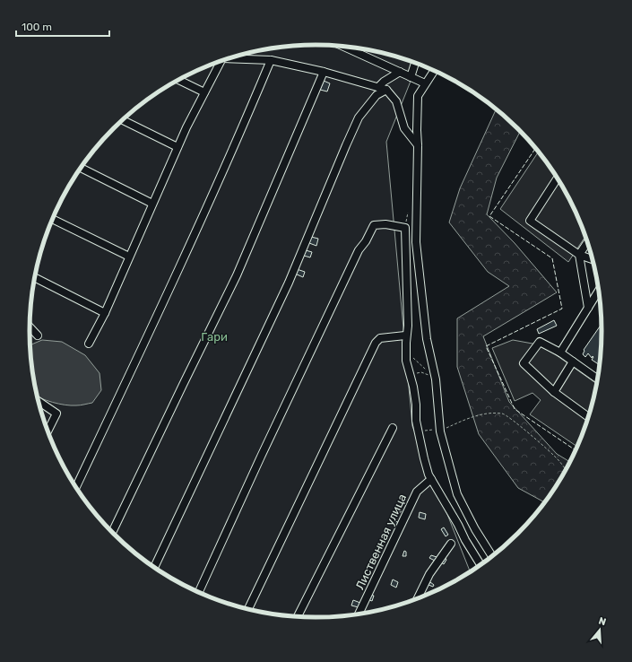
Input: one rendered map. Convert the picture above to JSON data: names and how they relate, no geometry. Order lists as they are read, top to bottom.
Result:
{
  "streets": {
    "lane": ["Лиственная улица"]
  },
  "parks": ["Гари"],
  "scale_bar": "100 m",
  "north": "top"
}
